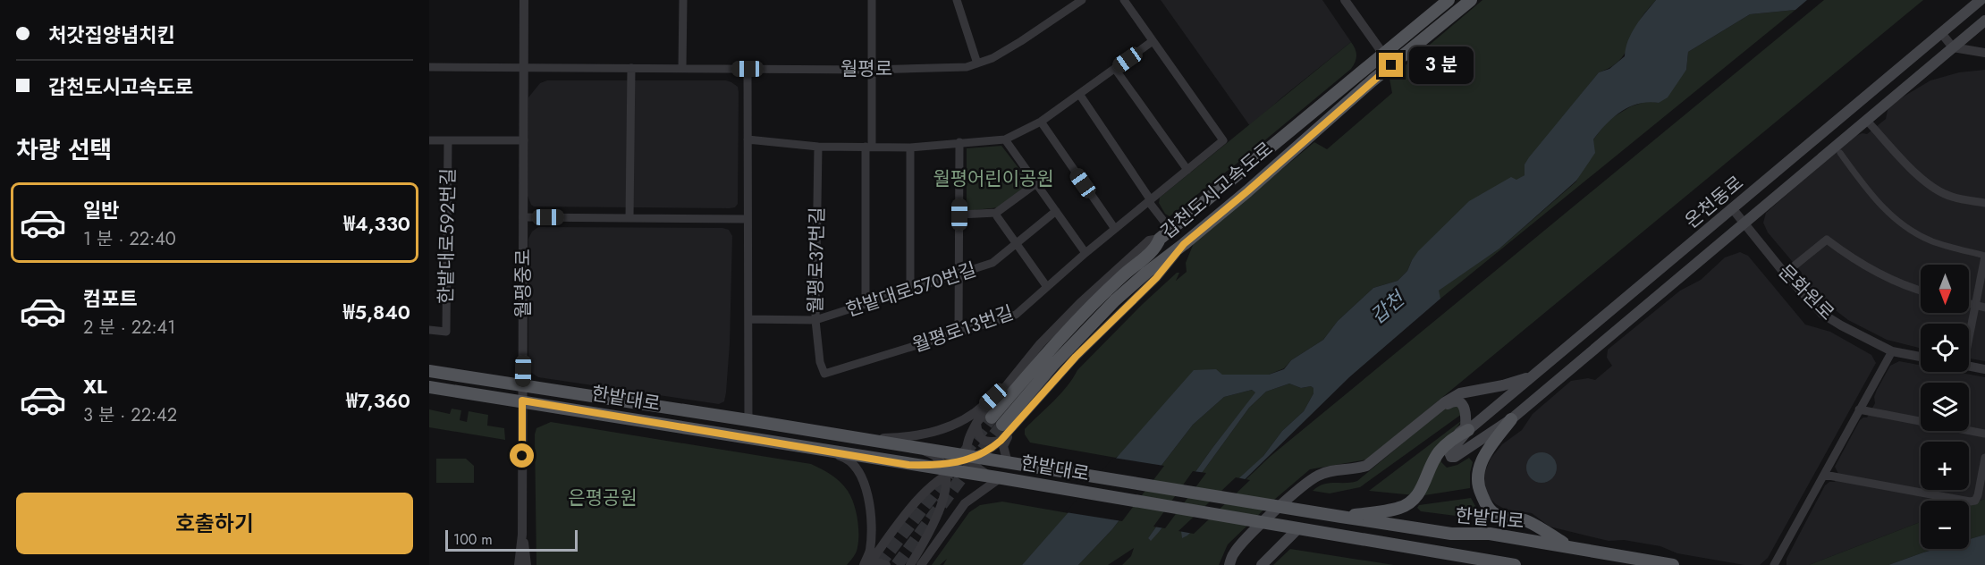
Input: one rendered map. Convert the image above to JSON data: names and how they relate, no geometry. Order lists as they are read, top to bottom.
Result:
{
  "streets": {
    "main road": ["갑천도시고속도로", "온천동로", "한밭대로"],
    "street": [
      "월평로",
      "한밭대로592번길",
      "월평로37번길",
      "월평중로",
      "한밭대로570번길",
      "문화원로",
      "월평로13번길"
    ]
  },
  "crossings": [
    ["월평로", "월평중로"],
    ["온천동로", "문화원로"],
    ["월평로37번길", "한밭대로570번길"],
    ["월평로37번길", "월평로13번길"],
    ["월평중로", "한밭대로"]
  ],
  "water": ["갑천"],
  "parks": ["월평어린이공원", "은평공원"],
  "scale_bar": "100 m",
  "north": "bottom",
  "page": {
    "banner": ["처갓집양념치킨", "갑천도시고속도로"],
    "bubble": "3 분",
    "heading": "차량 선택",
    "list": [
      {
        "name": "일반",
        "note": "1 분 · 22:40",
        "value": "₩4,330"
      },
      {
        "name": "컴포트",
        "note": "2 분 · 22:41",
        "value": "₩5,840"
      },
      {
        "name": "XL",
        "note": "3 분 · 22:42",
        "value": "₩7,360"
      }
    ],
    "map_buttons": ["+", "−"],
    "buttons": "호출하기",
    "scale": "100 m"
  }
}
